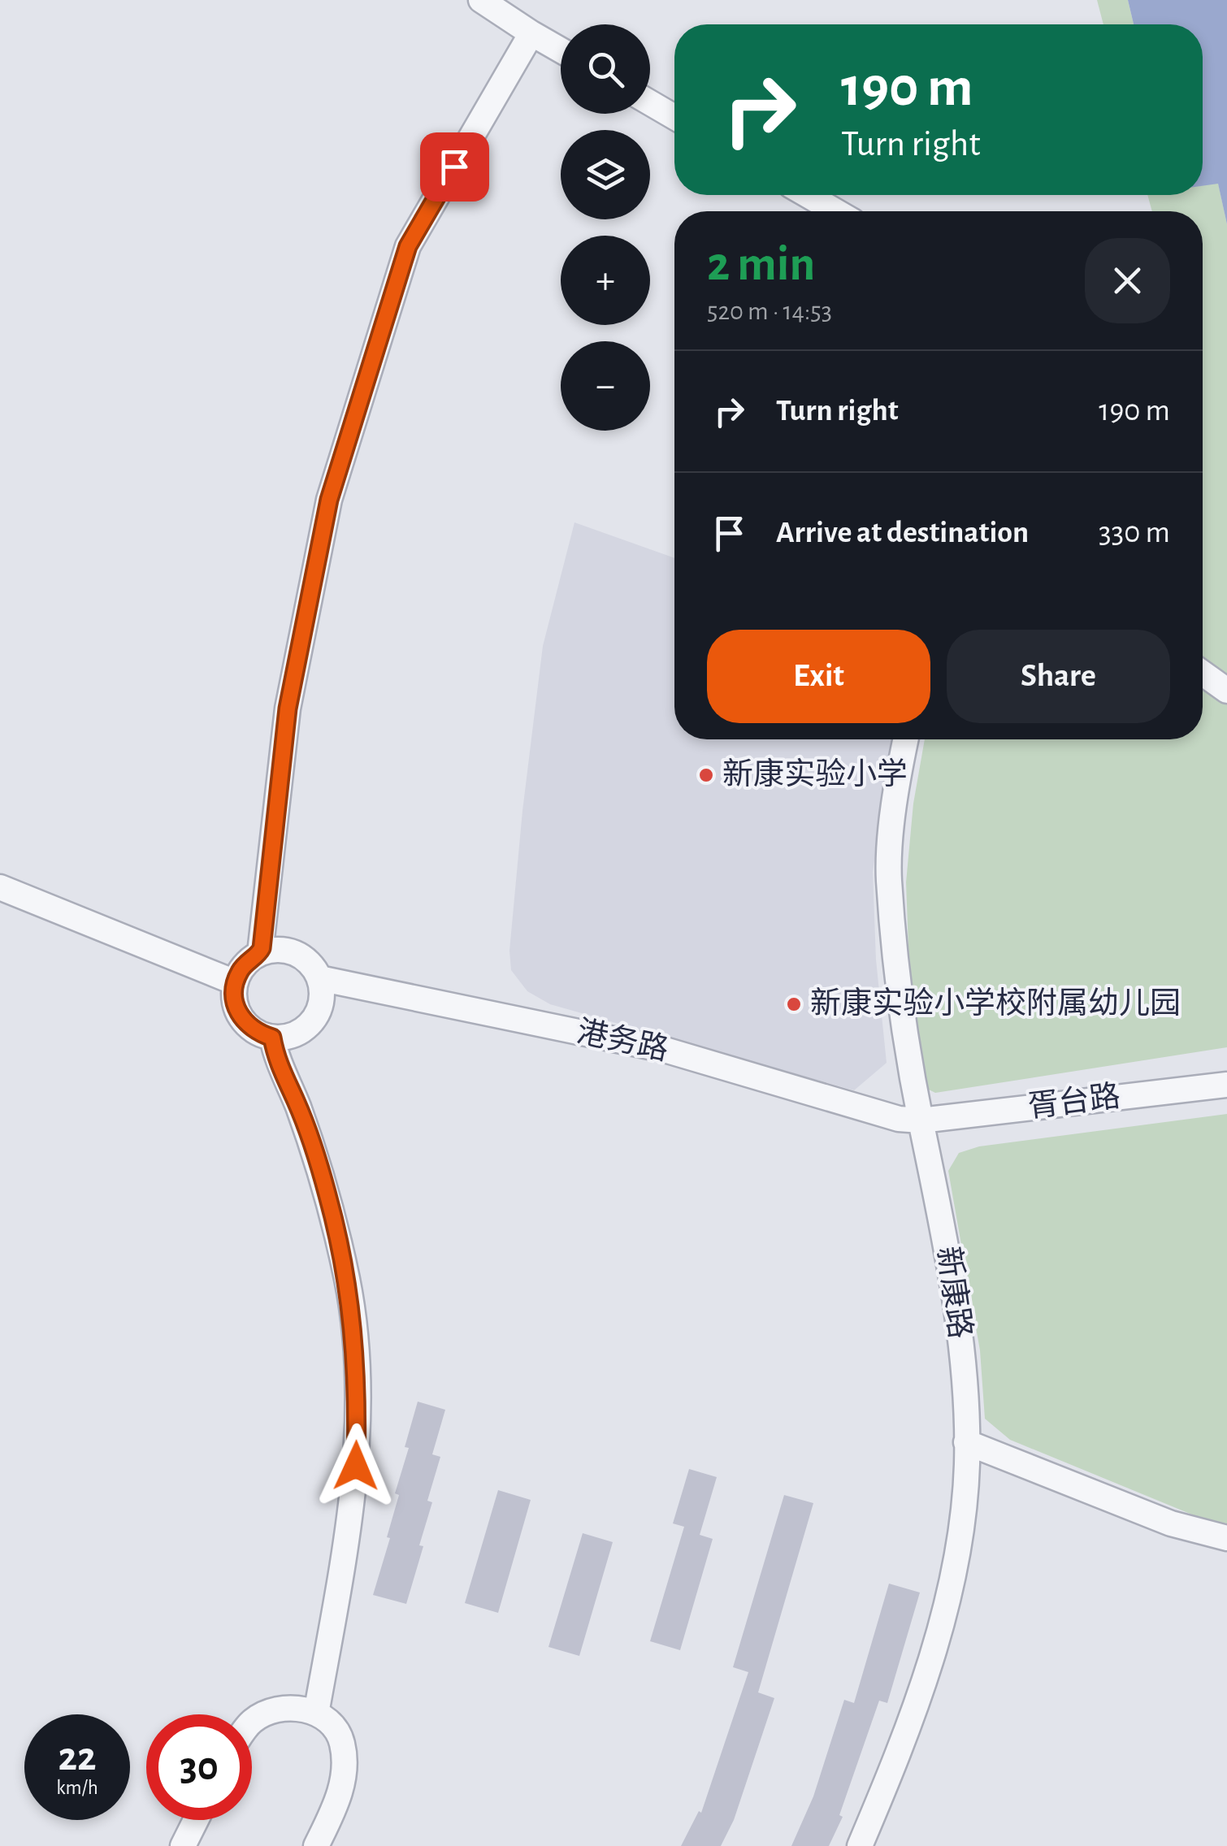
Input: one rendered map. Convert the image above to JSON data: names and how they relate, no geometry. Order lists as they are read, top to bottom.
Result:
{
  "streets": {
    "street": ["港务路", "胥台路", "新康路"]
  },
  "crossings": [
    ["港务路", "胥台路"],
    ["港务路", "新康路"],
    ["胥台路", "新康路"]
  ],
  "places": ["新康实验小学", "新康实验小学校附属幼儿园"],
  "page": {
    "map_buttons": ["+", "−"],
    "turn": ["190 m", "Turn right"],
    "heading": ["2 min", "520 m · 14:53"],
    "list": [
      {
        "name": "Turn right",
        "value": "190 m"
      },
      {
        "name": "Arrive at destination",
        "value": "330 m"
      }
    ],
    "buttons": ["Exit", "Share"],
    "speed": "22 km/h",
    "limit": "30"
  }
}
